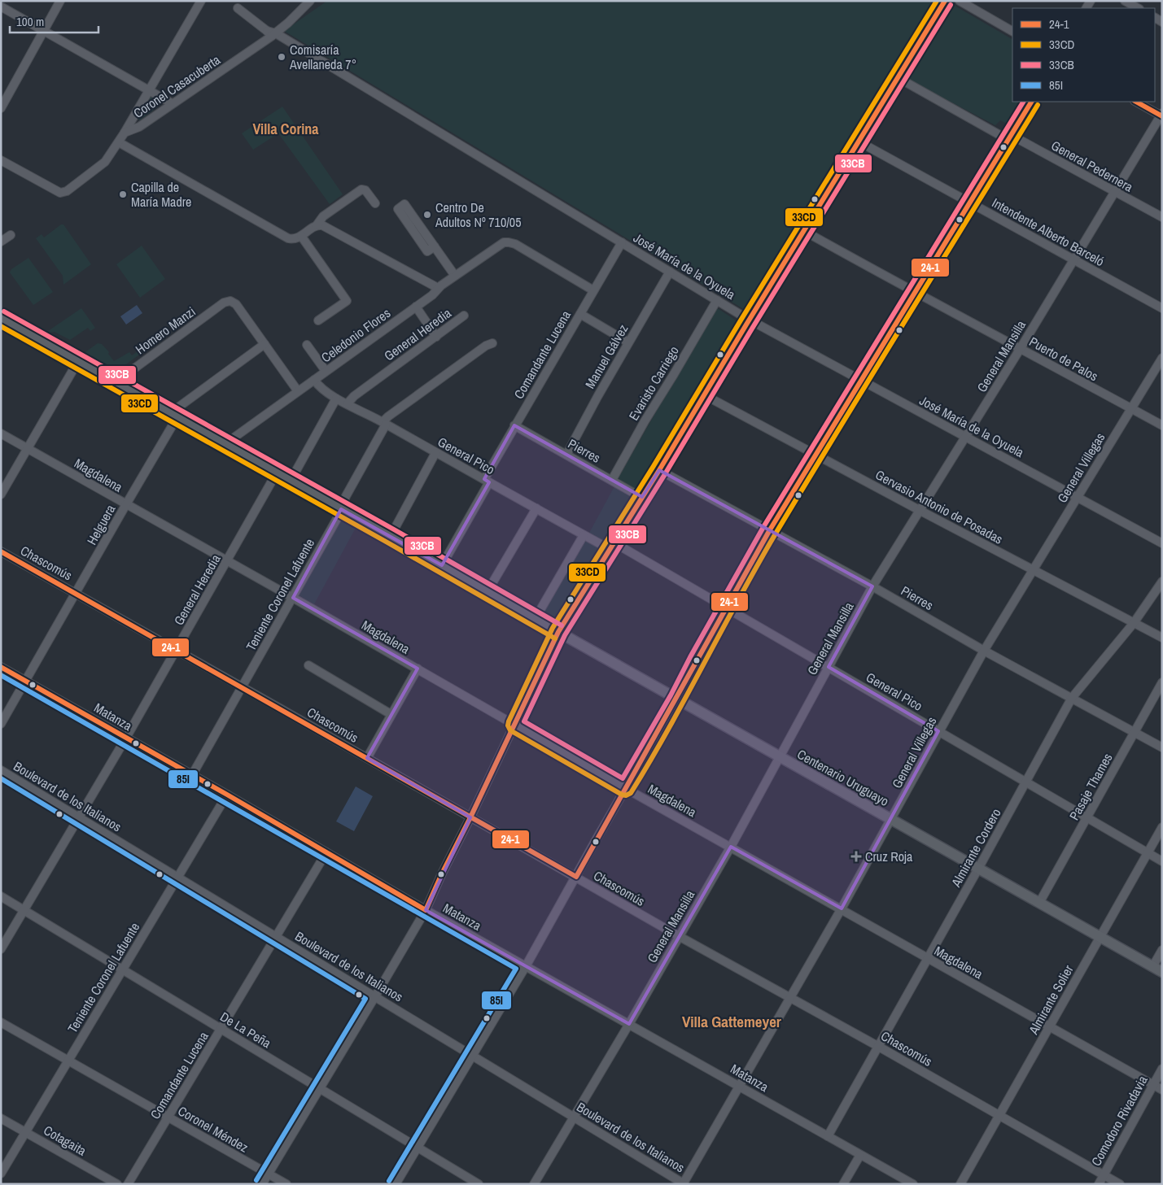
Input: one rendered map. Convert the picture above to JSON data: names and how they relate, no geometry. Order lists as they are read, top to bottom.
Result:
{
  "streets": {
    "main road": ["Centenario Uruguayo"],
    "street": [
      "Coronel Casacuberta",
      "General Pedernera",
      "Intendente Alberto Barceló",
      "José María de la Oyuela",
      "Homero Manzi",
      "General Heredia",
      "Celedonio Flores",
      "Comandante Lucena",
      "Manuel Gálvez",
      "General Mansilla",
      "Puerto de Palos",
      "Evaristo Carriego",
      "Pierres",
      "General Pico",
      "General Villegas",
      "Magdalena",
      "Gervasio Antonio de Posadas",
      "Helguera",
      "Chascomús",
      "Teniente Coronel Lafuente",
      "Matanza",
      "Pasaje Thames",
      "Boulevard de los Italianos",
      "Almirante Cordero",
      "Almirante Solier",
      "De La Peña",
      "Comodoro Rivadavia",
      "Coronel Méndez",
      "Cotagaita"
    ]
  },
  "crossings": [
    ["Coronel Casacuberta", "José María de la Oyuela"],
    ["General Pedernera", "General Mansilla"],
    ["Intendente Alberto Barceló", "General Mansilla"],
    ["José María de la Oyuela", "Comandante Lucena"],
    ["José María de la Oyuela", "Manuel Gálvez"],
    ["José María de la Oyuela", "General Mansilla"],
    ["José María de la Oyuela", "Evaristo Carriego"],
    ["José María de la Oyuela", "General Villegas"],
    ["Homero Manzi", "Helguera"],
    ["Homero Manzi", "Centenario Uruguayo"],
    ["General Heredia", "General Pico"],
    ["General Heredia", "Magdalena"],
    ["General Heredia", "Chascomús"],
    ["General Heredia", "Matanza"],
    ["General Heredia", "Centenario Uruguayo"],
    ["General Heredia", "Boulevard de los Italianos"],
    ["General Heredia", "De La Peña"],
    ["Celedonio Flores", "Comandante Lucena"],
    ["Celedonio Flores", "General Pico"],
    ["Celedonio Flores", "Centenario Uruguayo"],
    ["Comandante Lucena", "Pierres"],
    ["Comandante Lucena", "General Pico"],
    ["Comandante Lucena", "Matanza"],
    ["Comandante Lucena", "Centenario Uruguayo"],
    ["Comandante Lucena", "Boulevard de los Italianos"],
    ["Comandante Lucena", "De La Peña"],
    ["Comandante Lucena", "Coronel Méndez"],
    ["Manuel Gálvez", "Pierres"],
    ["General Mansilla", "Puerto de Palos"],
    ["General Mansilla", "Pierres"],
    ["General Mansilla", "General Pico"],
    ["General Mansilla", "Magdalena"],
    ["General Mansilla", "Gervasio Antonio de Posadas"],
    ["General Mansilla", "Chascomús"],
    ["General Mansilla", "Matanza"],
    ["General Mansilla", "Centenario Uruguayo"],
    ["General Mansilla", "Boulevard de los Italianos"],
    ["Puerto de Palos", "General Villegas"],
    ["Evaristo Carriego", "Pierres"],
    ["Pierres", "General Villegas"],
    ["Pierres", "Pasaje Thames"],
    ["Pierres", "Almirante Cordero"],
    ["General Pico", "General Villegas"],
    ["General Pico", "Teniente Coronel Lafuente"],
    ["General Pico", "Pasaje Thames"],
    ["General Pico", "Almirante Cordero"],
    ["General Pico", "Almirante Solier"],
    ["General Villegas", "Magdalena"],
    ["General Villegas", "Gervasio Antonio de Posadas"],
    ["General Villegas", "Chascomús"],
    ["General Villegas", "Matanza"],
    ["General Villegas", "Centenario Uruguayo"],
    ["General Villegas", "Boulevard de los Italianos"],
    ["Magdalena", "Helguera"],
    ["Magdalena", "Teniente Coronel Lafuente"],
    ["Magdalena", "Almirante Cordero"],
    ["Magdalena", "Almirante Solier"],
    ["Magdalena", "Comodoro Rivadavia"],
    ["Gervasio Antonio de Posadas", "Almirante Cordero"],
    ["Helguera", "Chascomús"],
    ["Helguera", "Matanza"],
    ["Helguera", "Centenario Uruguayo"],
    ["Chascomús", "Teniente Coronel Lafuente"],
    ["Chascomús", "Almirante Cordero"],
    ["Chascomús", "Almirante Solier"],
    ["Chascomús", "Comodoro Rivadavia"],
    ["Teniente Coronel Lafuente", "Matanza"],
    ["Teniente Coronel Lafuente", "Centenario Uruguayo"],
    ["Teniente Coronel Lafuente", "Boulevard de los Italianos"],
    ["Teniente Coronel Lafuente", "De La Peña"],
    ["Teniente Coronel Lafuente", "Coronel Méndez"],
    ["Teniente Coronel Lafuente", "Cotagaita"],
    ["Matanza", "Almirante Cordero"],
    ["Centenario Uruguayo", "Pasaje Thames"],
    ["Centenario Uruguayo", "Almirante Cordero"],
    ["Centenario Uruguayo", "Almirante Solier"]
  ],
  "districts": ["Villa Corina", "Villa Gattemeyer"],
  "places": {
    "other": ["Comisaría Avellaneda 7°", "Capilla de María Madre", "Centro De Adultos Nº 710/05"],
    "health": ["Cruz Roja"]
  },
  "lines": [
    "transit line 24-1",
    "transit line 33CD",
    "transit line 33CB",
    "transit line 85I"
  ],
  "legend": [
    "24-1",
    "33CD",
    "33CB",
    "85I"
  ],
  "scale_bar": "100 m"
}
